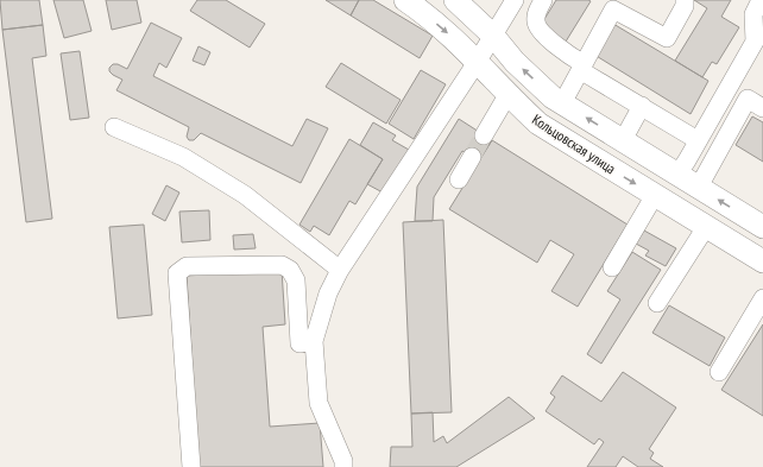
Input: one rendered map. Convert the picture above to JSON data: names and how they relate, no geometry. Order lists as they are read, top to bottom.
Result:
{
  "streets": {
    "main road": ["Кольцовская улица"]
  }
}
